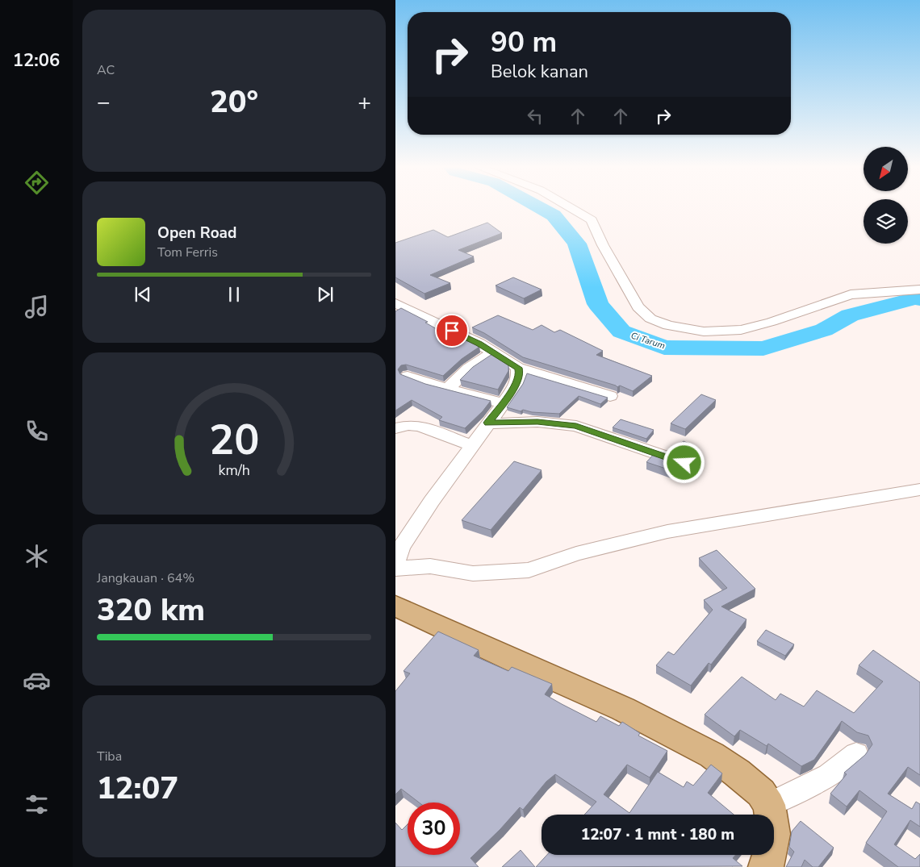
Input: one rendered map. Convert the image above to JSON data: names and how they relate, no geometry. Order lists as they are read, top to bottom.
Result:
{
  "water": ["Ci Tarum"],
  "north": "bottom left",
  "page": {
    "tabs": "12:06",
    "tile": [
      "AC",
      ["Jangkauan · 64%", "320 km"],
      ["Tiba", "12:07"]
    ],
    "turn": ["90 m", "Belok kanan"],
    "heat": ["−", "20°", "+"],
    "song": ["Open Road", "Tom Ferris"],
    "limit": "30",
    "trip": "12:07 · 1 mnt · 180 m",
    "gauge": ["20", "km/h"]
  }
}
